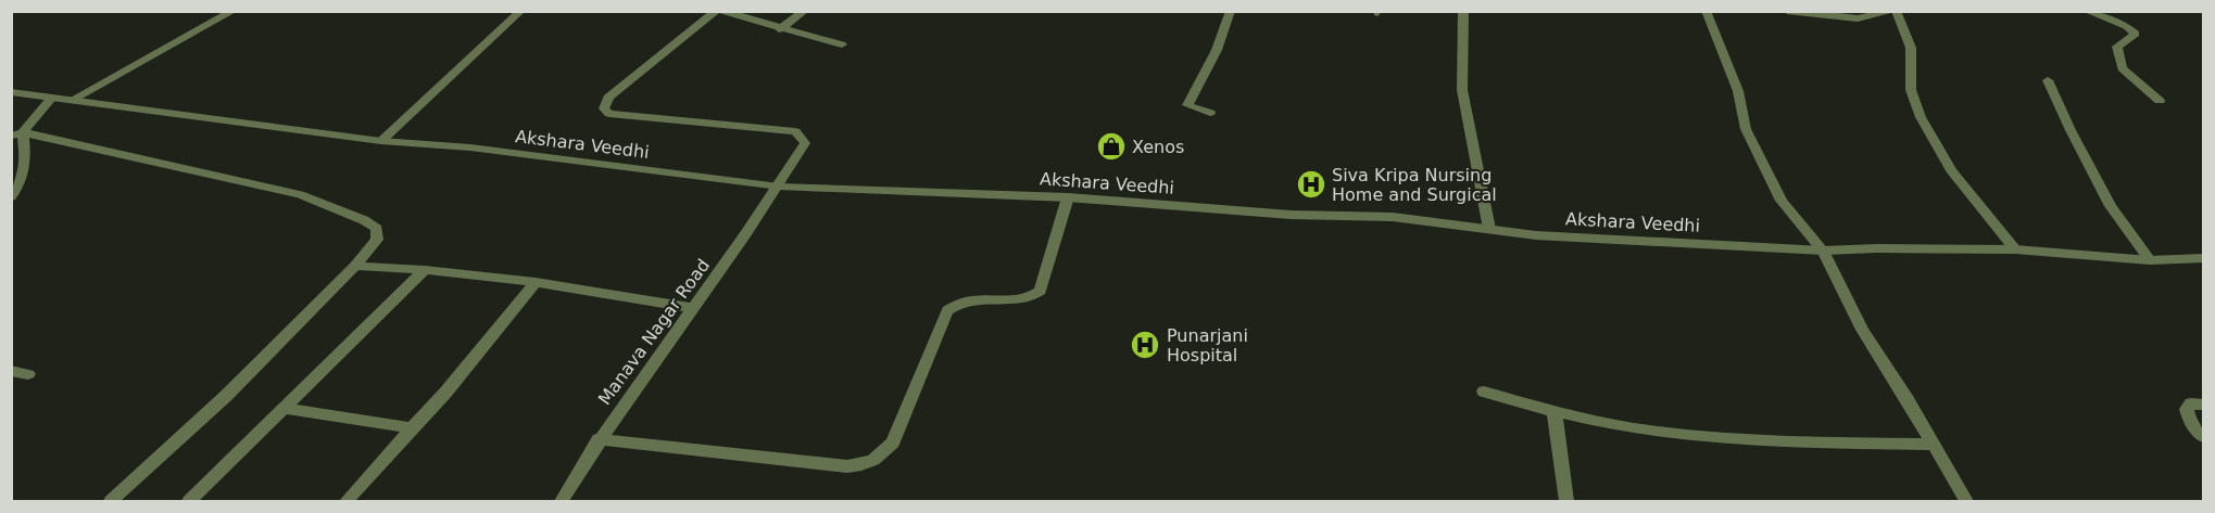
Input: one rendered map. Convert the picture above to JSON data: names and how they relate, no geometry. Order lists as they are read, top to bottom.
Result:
{
  "streets": {
    "street": ["Akshara Veedhi", "Manava Nagar Road"]
  },
  "crossings": [
    ["Akshara Veedhi", "Manava Nagar Road"]
  ],
  "places": {
    "shop": ["Xenos"],
    "hospital": ["Siva Kripa Nursing Home and Surgical", "Punarjani Hospital"]
  }
}
